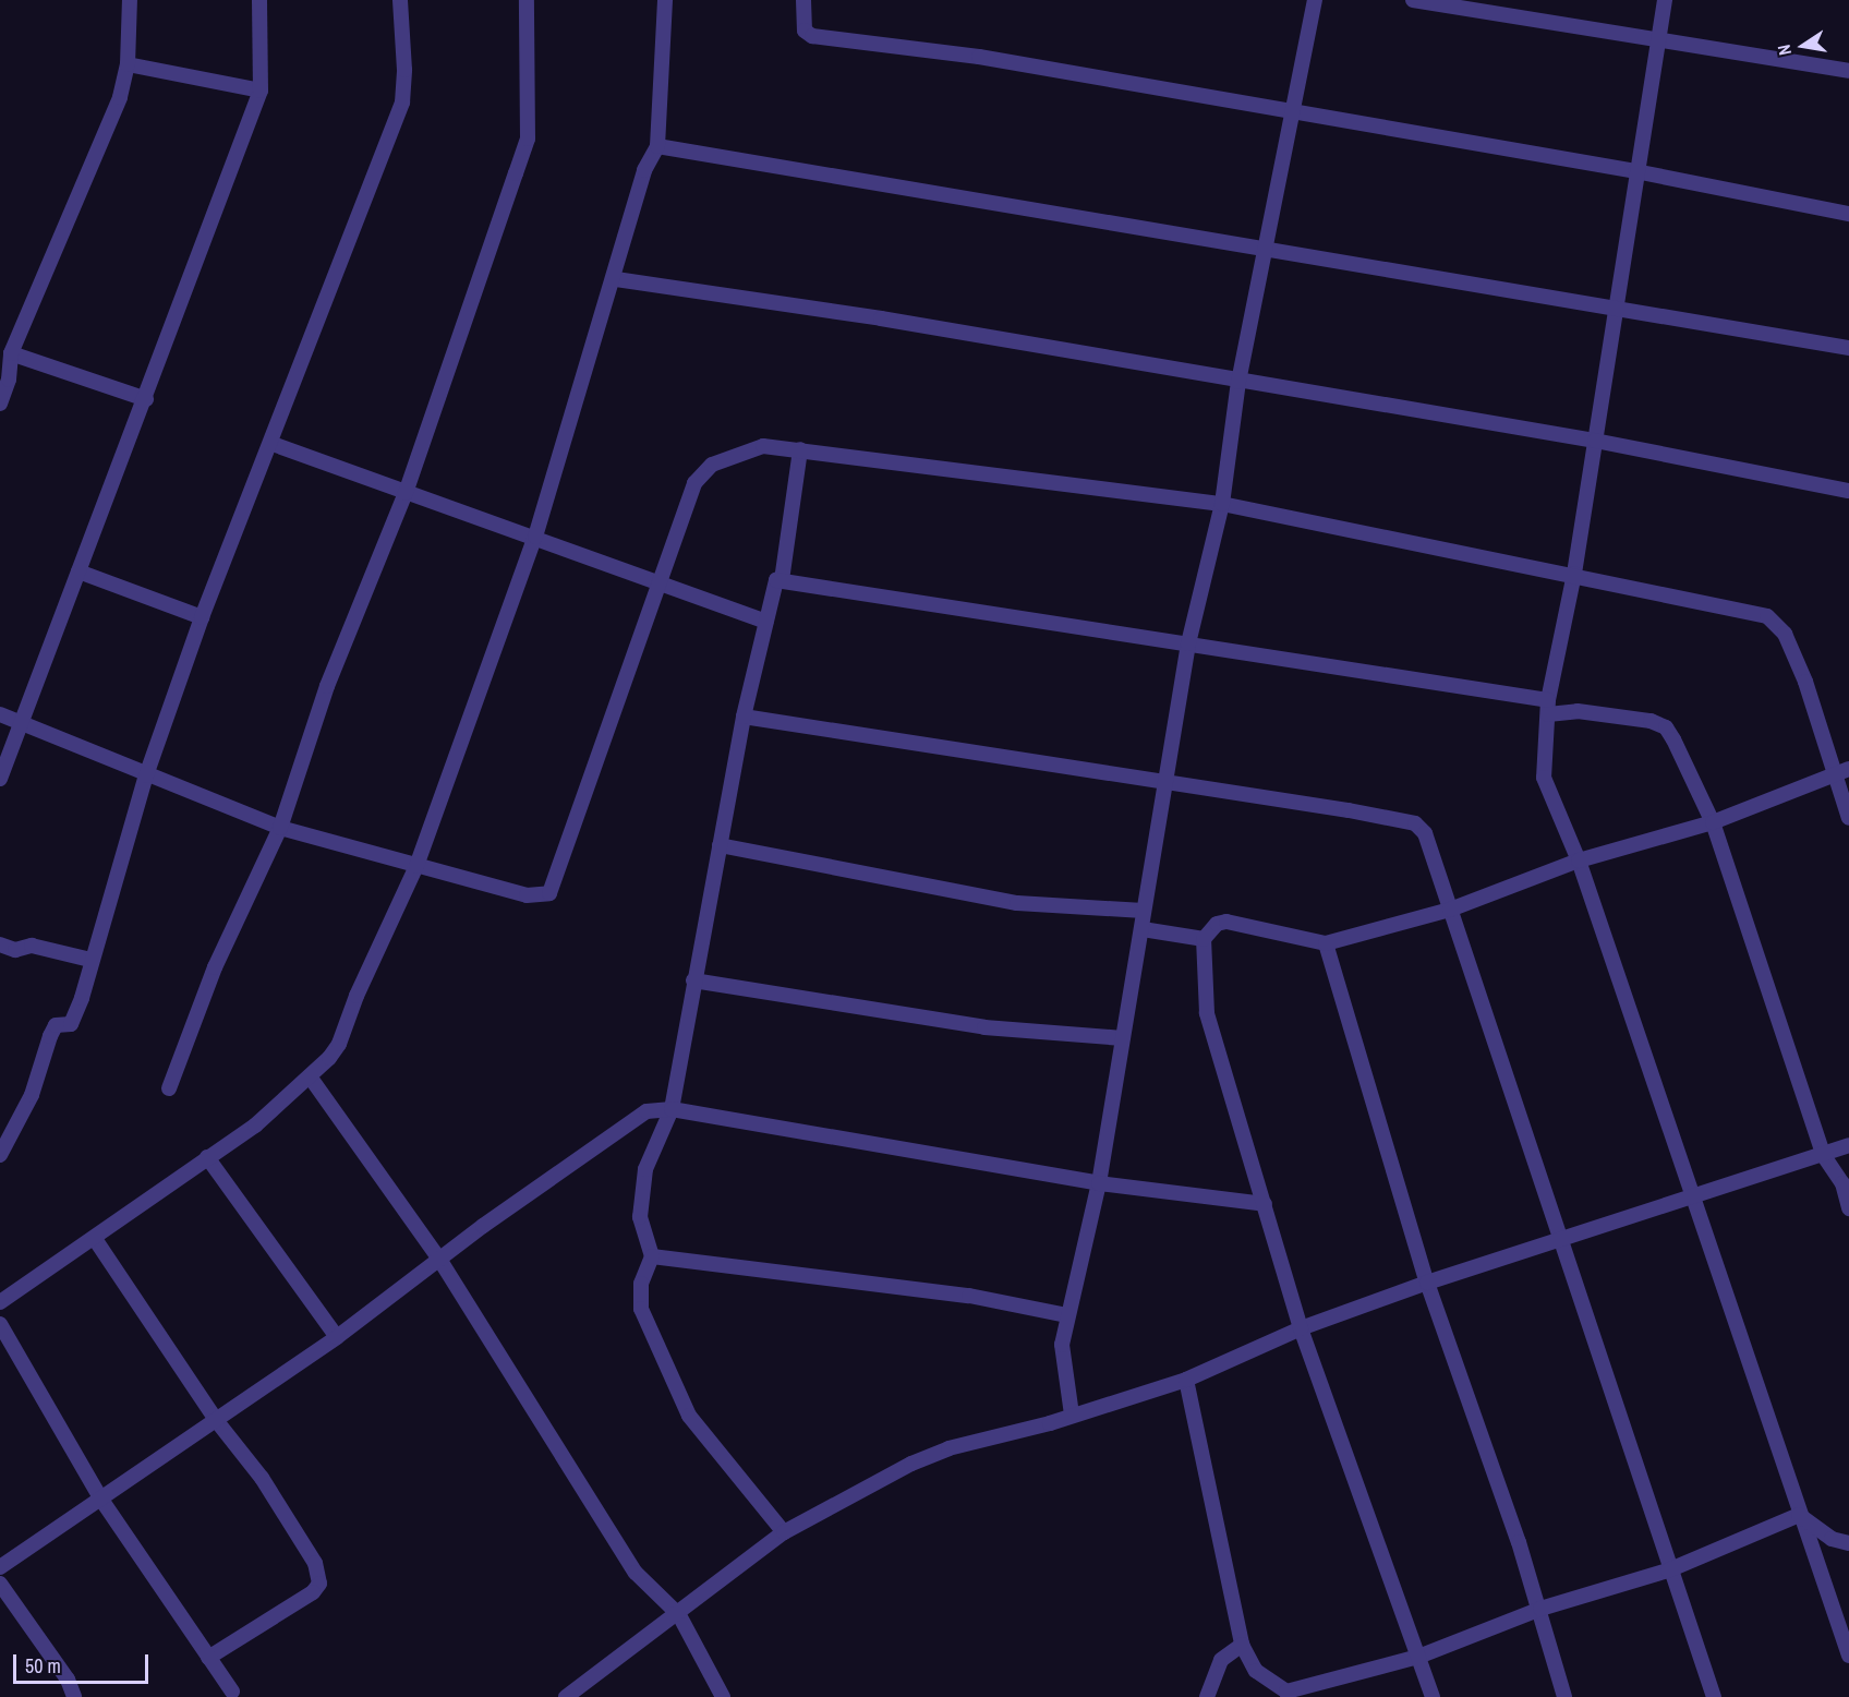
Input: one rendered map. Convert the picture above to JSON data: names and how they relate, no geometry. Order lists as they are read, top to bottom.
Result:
{
  "scale_bar": "50 m",
  "north": "left"
}
